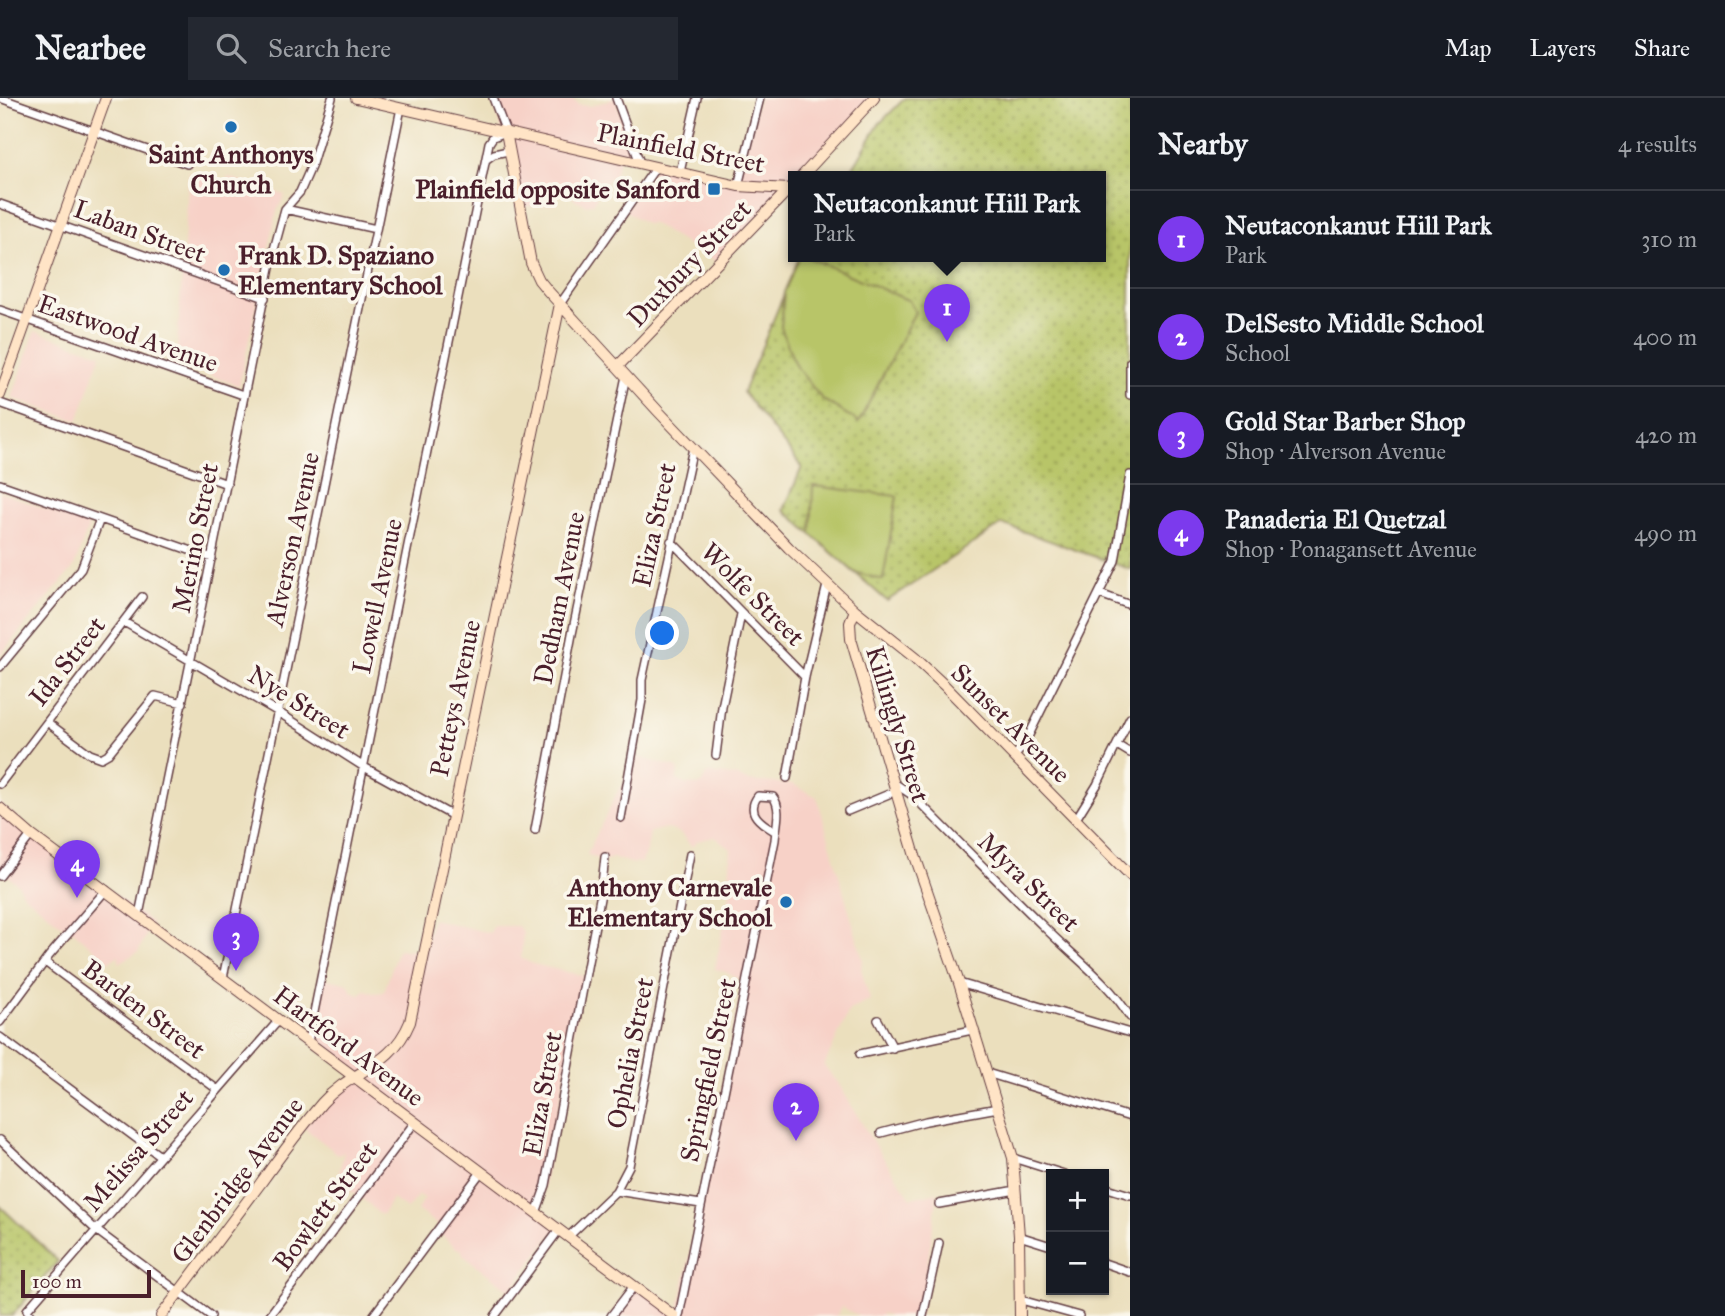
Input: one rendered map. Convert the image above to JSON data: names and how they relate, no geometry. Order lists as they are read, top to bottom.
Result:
{
  "streets": {
    "main road": [
      "Plainfield Street",
      "Duxbury Street",
      "Petteys Avenue",
      "Sunset Avenue",
      "Killingly Street",
      "Hartford Avenue",
      "Glenbridge Avenue"
    ],
    "street": [
      "Laban Street",
      "Eastwood Avenue",
      "Eliza Street",
      "Merino Street",
      "Alverson Avenue",
      "Wolfe Street",
      "Lowell Avenue",
      "Dedham Avenue",
      "Ida Street",
      "Nye Street",
      "Myra Street",
      "Barden Street",
      "Ophelia Street",
      "Springfield Street",
      "Melissa Street",
      "Bowlett Street"
    ]
  },
  "crossings": [
    ["Plainfield Street", "Alverson Avenue"],
    ["Plainfield Street", "Lowell Avenue"],
    ["Laban Street", "Merino Street"],
    ["Eastwood Avenue", "Merino Street"],
    ["Eliza Street", "Wolfe Street"],
    ["Eliza Street", "Hartford Avenue"],
    ["Merino Street", "Nye Street"],
    ["Merino Street", "Hartford Avenue"],
    ["Alverson Avenue", "Nye Street"],
    ["Alverson Avenue", "Hartford Avenue"],
    ["Lowell Avenue", "Nye Street"],
    ["Lowell Avenue", "Hartford Avenue"],
    ["Ida Street", "Nye Street"],
    ["Petteys Avenue", "Nye Street"],
    ["Petteys Avenue", "Hartford Avenue"],
    ["Petteys Avenue", "Glenbridge Avenue"],
    ["Sunset Avenue", "Killingly Street"],
    ["Killingly Street", "Myra Street"],
    ["Barden Street", "Melissa Street"],
    ["Hartford Avenue", "Ophelia Street"],
    ["Hartford Avenue", "Springfield Street"],
    ["Hartford Avenue", "Melissa Street"],
    ["Hartford Avenue", "Glenbridge Avenue"],
    ["Hartford Avenue", "Bowlett Street"]
  ],
  "places": {
    "other": ["Saint Anthonys Church", "Frank D. Spaziano Elementary School", "Anthony Carnevale Elementary School"],
    "transit": ["Plainfield opposite Sanford"]
  },
  "scale_bar": "100 m",
  "page": {
    "header": "Nearbee",
    "search": "Search here",
    "nav": ["Map", "Layers", "Share"],
    "heading": ["Nearby", "4 results"],
    "popup": ["Neutaconkanut Hill Park", "Park"],
    "list": [
      {
        "mark": "1",
        "name": "Neutaconkanut Hill Park",
        "note": "Park",
        "value": "310 m"
      },
      {
        "mark": "2",
        "name": "DelSesto Middle School",
        "note": "School",
        "value": "400 m"
      },
      {
        "mark": "3",
        "name": "Gold Star Barber Shop",
        "note": "Shop · Alverson Avenue",
        "value": "420 m"
      },
      {
        "mark": "4",
        "name": "Panaderia El Quetzal",
        "note": "Shop · Ponagansett Avenue",
        "value": "490 m"
      }
    ],
    "pins": [
      "1",
      "4",
      "3",
      "2"
    ],
    "map_buttons": ["+", "−"],
    "scale": "100 m"
  }
}
